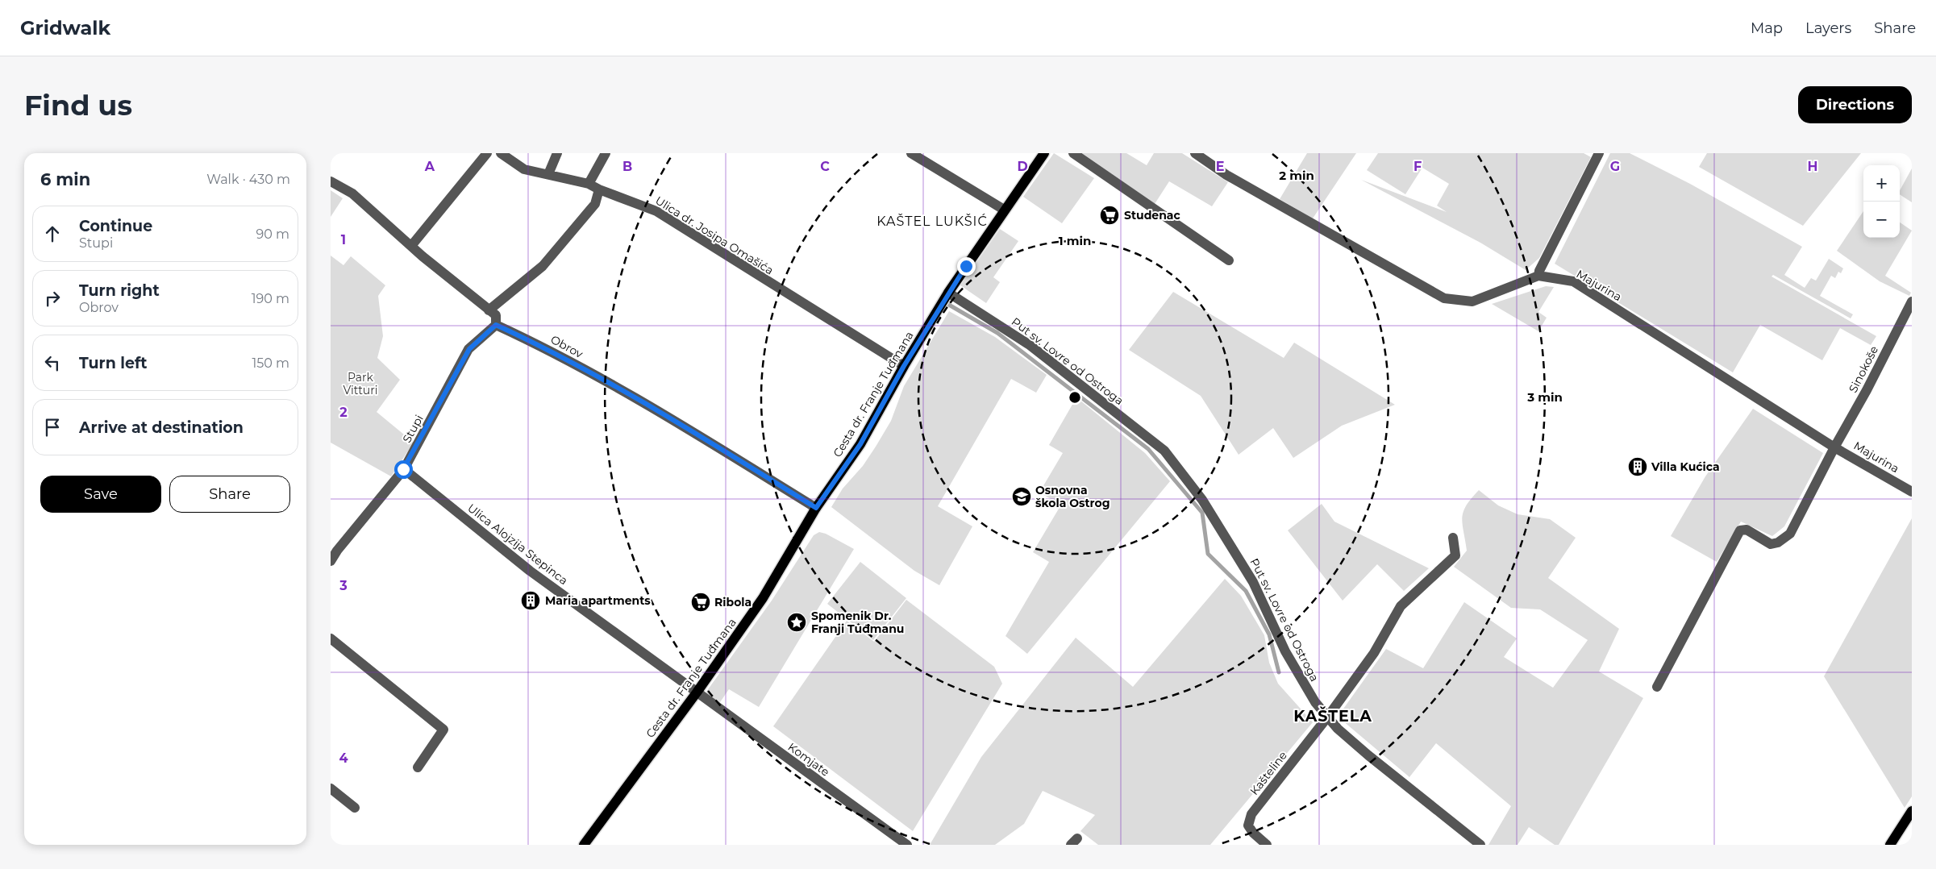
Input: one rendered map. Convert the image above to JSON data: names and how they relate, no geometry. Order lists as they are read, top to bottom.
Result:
{
  "streets": {
    "main road": ["Cesta dr. Franje Tuđmana"],
    "street": [
      "Ulica dr. Josipa Omašića",
      "Majurina",
      "Obrov",
      "Put sv. Lovre od Ostroga",
      "Sinokoše",
      "Stupi",
      "Ulica Alojzija Stepinca",
      "Komjate",
      "Kašteline"
    ]
  },
  "crossings": [
    ["Ulica dr. Josipa Omašića", "Cesta dr. Franje Tuđmana"],
    ["Majurina", "Sinokoše"],
    ["Obrov", "Cesta dr. Franje Tuđmana"],
    ["Obrov", "Stupi"],
    ["Put sv. Lovre od Ostroga", "Cesta dr. Franje Tuđmana"],
    ["Put sv. Lovre od Ostroga", "Kašteline"],
    ["Cesta dr. Franje Tuđmana", "Ulica Alojzija Stepinca"],
    ["Cesta dr. Franje Tuđmana", "Komjate"],
    ["Stupi", "Ulica Alojzija Stepinca"],
    ["Ulica Alojzija Stepinca", "Komjate"]
  ],
  "districts": ["KAŠTEL LUKŠIĆ", "KAŠTELA"],
  "parks": ["Park Vitturi"],
  "places": {
    "supermarket": ["Studenac", "Ribola"],
    "building": ["Villa Kućica", "Maria apartments"],
    "school or university": ["Osnovna škola Ostrog"],
    "place": ["Spomenik Dr. Franji Tuđmanu"]
  },
  "page": {
    "header": "Gridwalk",
    "nav": ["Map", "Layers", "Share"],
    "buttons": [
      "Directions",
      ["Save", "Share"]
    ],
    "title": "Find us",
    "heading": ["6 min", "Walk · 430 m"],
    "map_buttons": ["+", "−"],
    "list": [
      ["Continue", "Stupi", "90 m"],
      ["Turn right", "Obrov", "190 m"],
      ["Turn left", "150 m"],
      "Arrive at destination"
    ]
  },
  "grid": {
    "columns": [
      "A",
      "B",
      "C",
      "D",
      "E",
      "F",
      "G",
      "H"
    ],
    "rows": [
      "1",
      "2",
      "3",
      "4"
    ]
  },
  "rings": ["2 min", "1 min", "3 min"]
}
